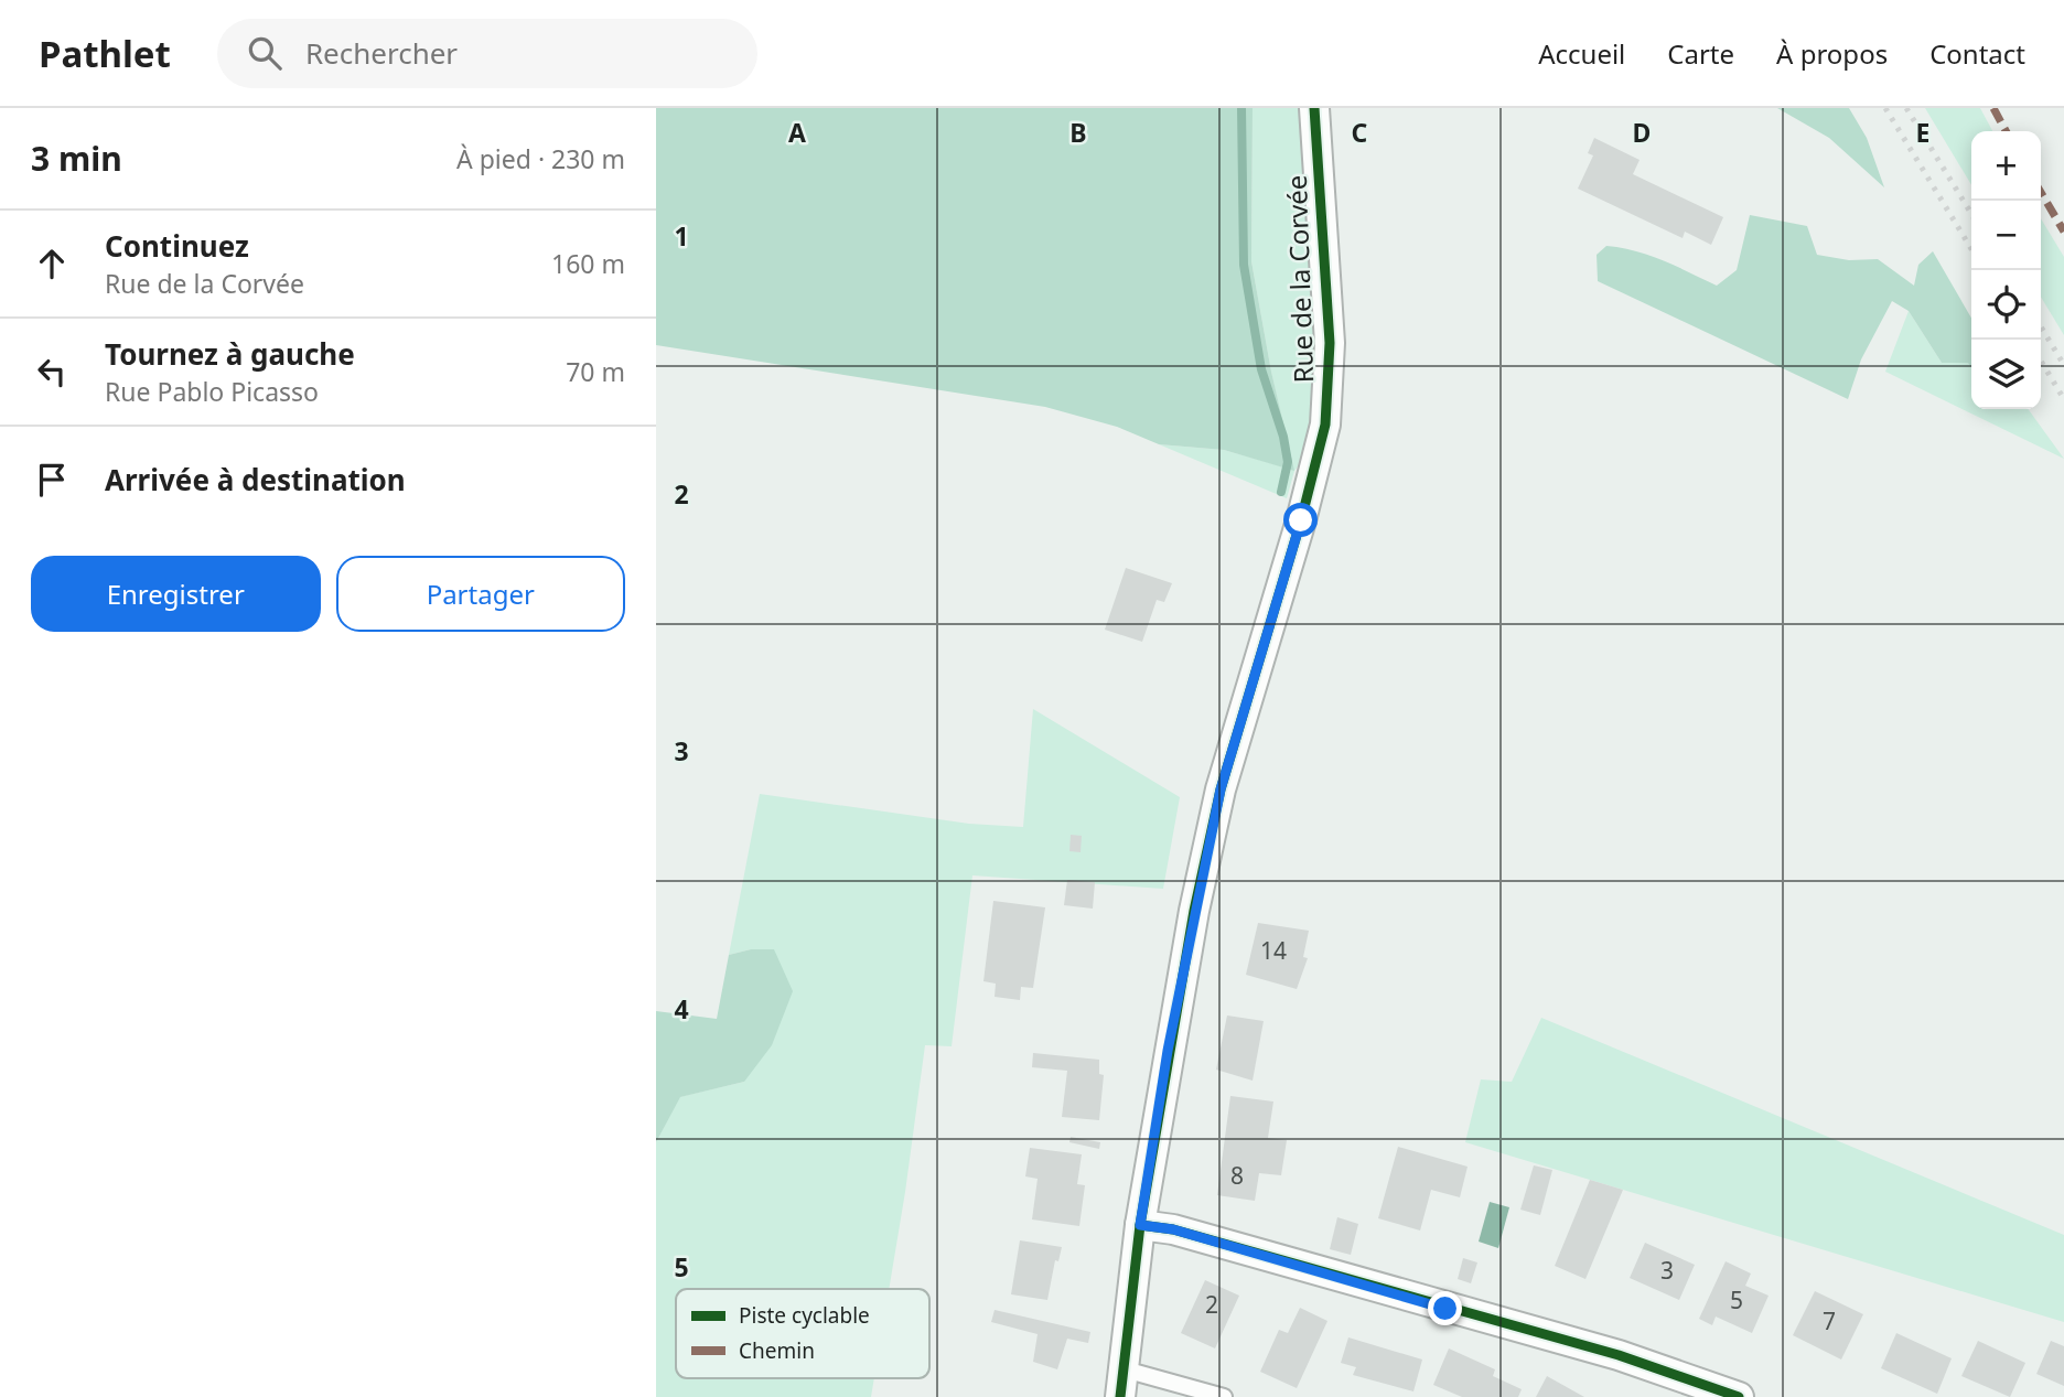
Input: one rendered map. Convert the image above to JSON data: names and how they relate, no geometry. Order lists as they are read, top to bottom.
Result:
{
  "streets": {
    "street": ["Rue de la Corvée"]
  },
  "house_numbers": [
    "14",
    "8",
    "3",
    "5",
    "2",
    "7"
  ],
  "legend": ["Piste cyclable", "Chemin"],
  "page": {
    "header": "Pathlet",
    "search": "Rechercher",
    "nav": [
      "Accueil",
      "Carte",
      "À propos",
      "Contact"
    ],
    "heading": ["3 min", "À pied · 230 m"],
    "map_buttons": ["+", "−"],
    "list": [
      ["Continuez", "Rue de la Corvée", "160 m"],
      ["Tournez à gauche", "Rue Pablo Picasso", "70 m"],
      "Arrivée à destination"
    ],
    "buttons": ["Enregistrer", "Partager"]
  },
  "grid": {
    "columns": [
      "A",
      "B",
      "C",
      "D",
      "E"
    ],
    "rows": [
      "1",
      "2",
      "3",
      "4",
      "5"
    ]
  }
}
